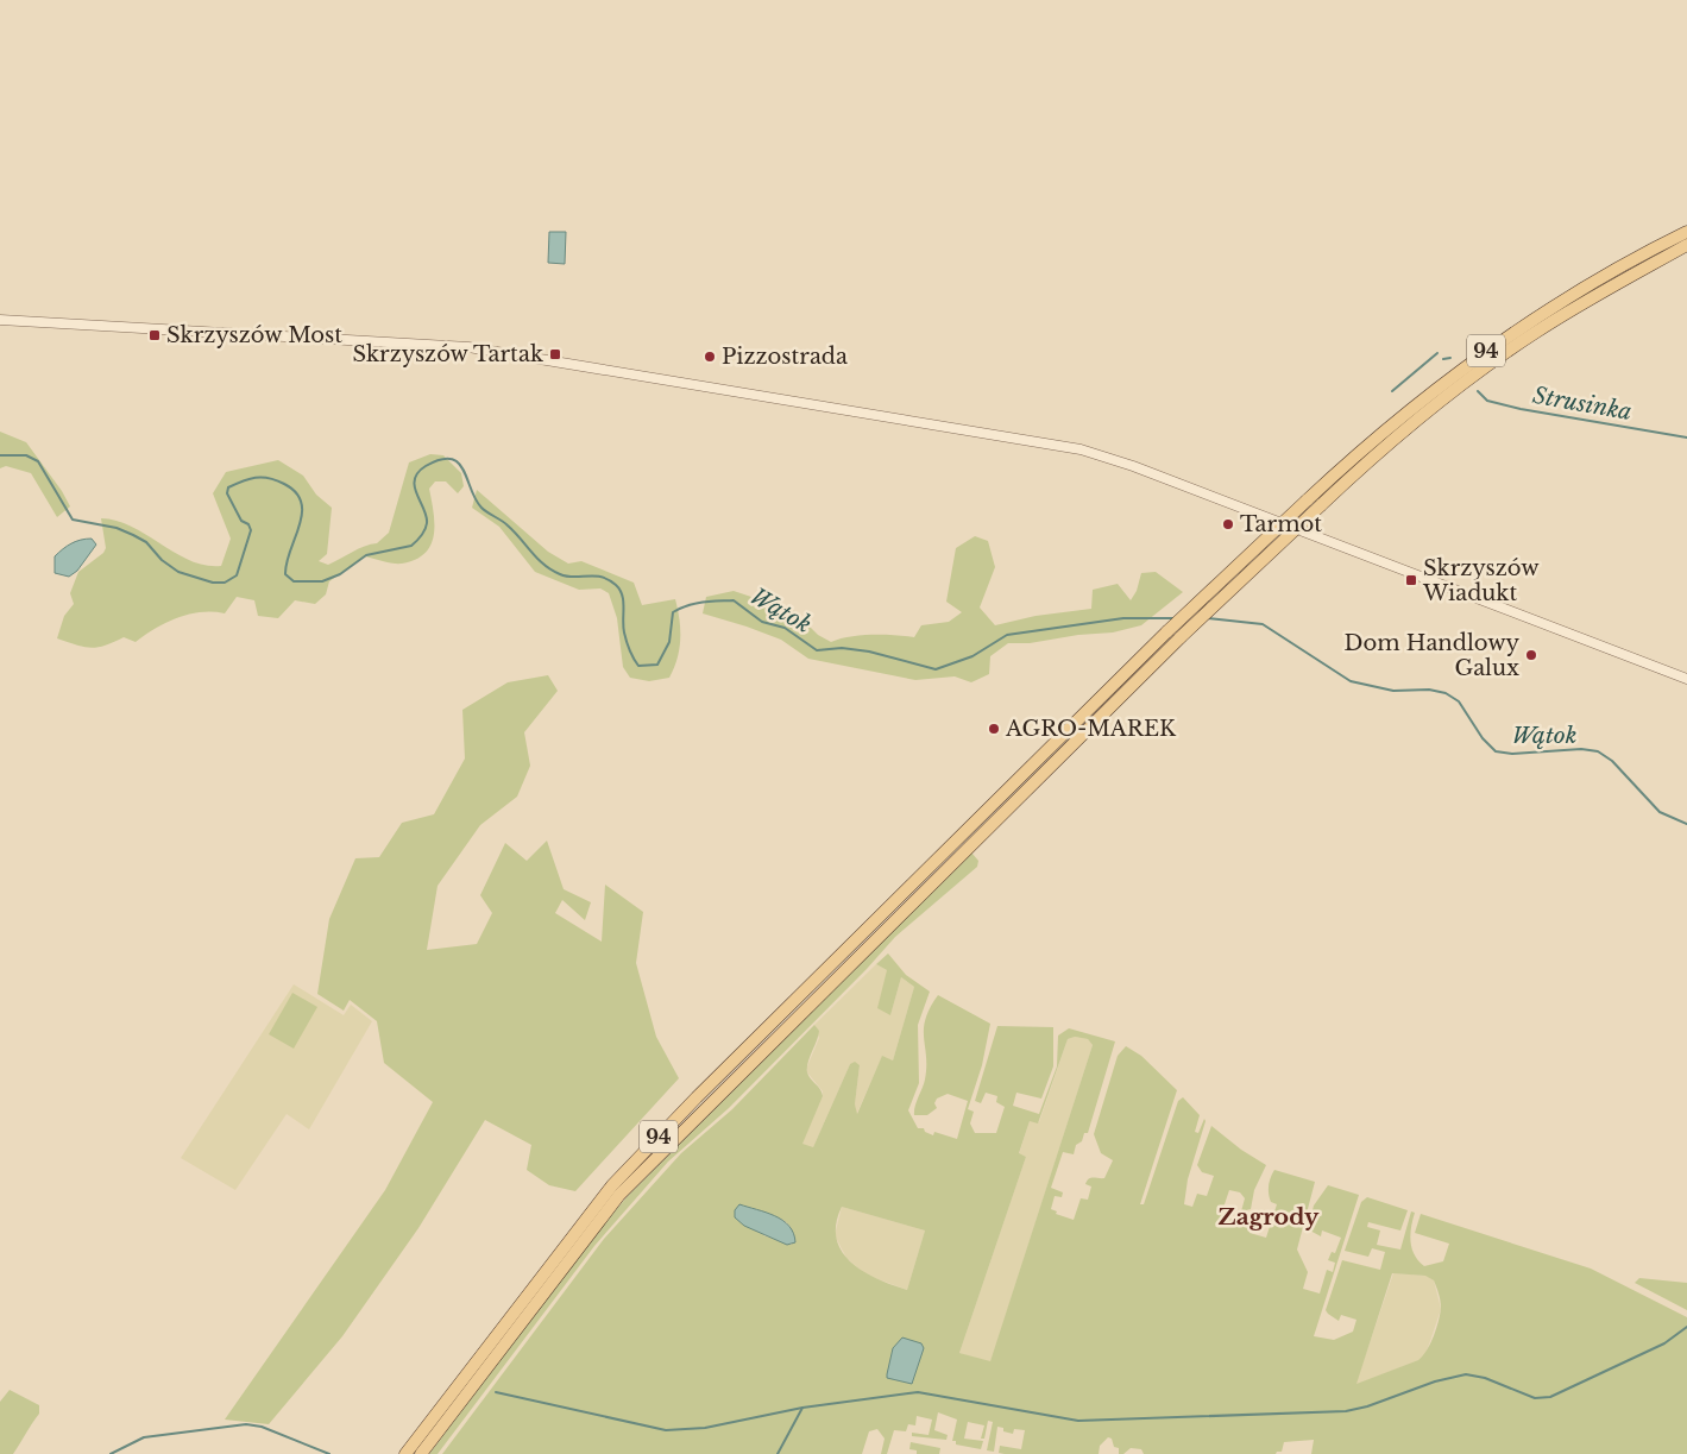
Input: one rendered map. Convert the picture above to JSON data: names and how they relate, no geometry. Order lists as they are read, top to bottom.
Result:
{
  "streets": {
    "main road": ["94"]
  },
  "districts": ["Zagrody"],
  "water": ["Strusinka", "Wątok"],
  "places": {
    "transit": ["Skrzyszów Most", "Skrzyszów Tartak", "Skrzyszów Wiadukt"],
    "other": [
      "Pizzostrada",
      "Tarmot",
      "Dom Handlowy Galux",
      "AGRO-MAREK"
    ]
  }
}
